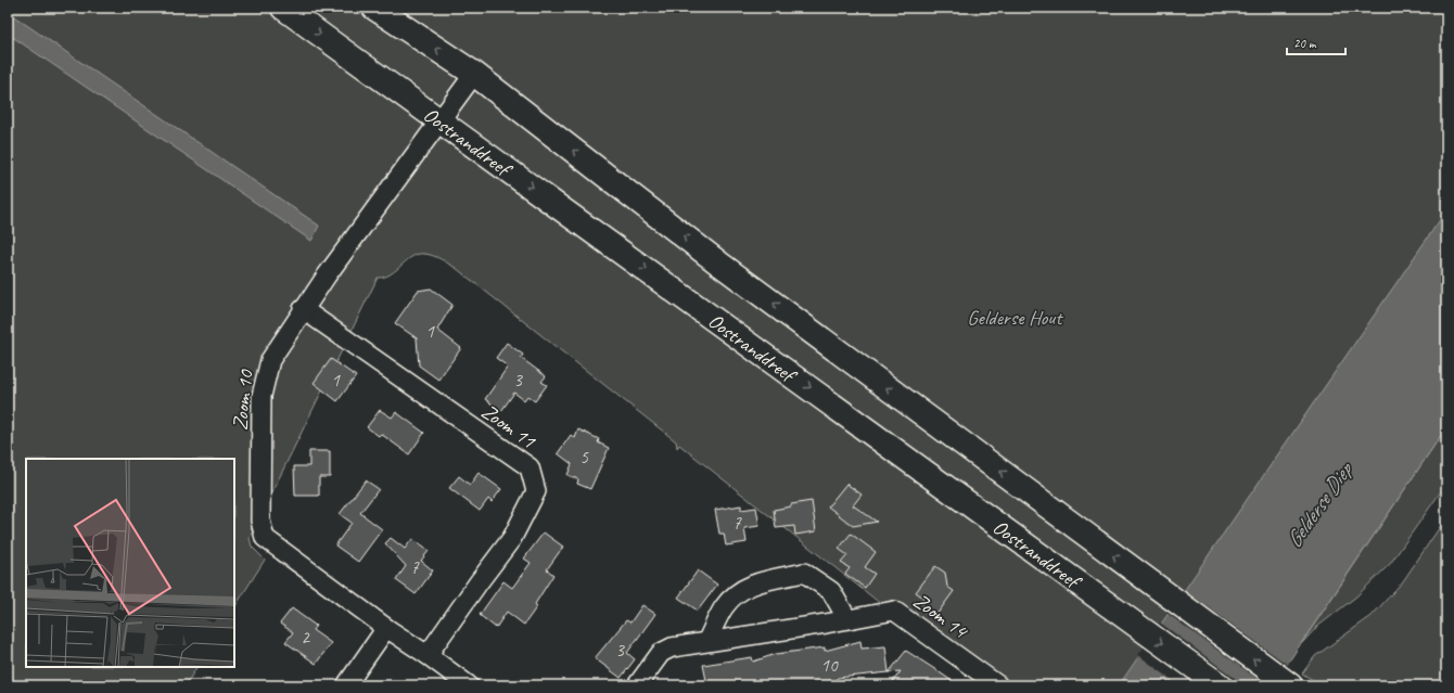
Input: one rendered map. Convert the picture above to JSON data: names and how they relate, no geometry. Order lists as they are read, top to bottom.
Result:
{
  "streets": {
    "main road": ["Oostranddreef"],
    "street": ["Zoom 10", "Zoom 11", "Zoom 14"]
  },
  "crossings": [
    ["Oostranddreef", "Zoom 10"],
    ["Zoom 10", "Zoom 11"]
  ],
  "water": ["Gelderse Diep"],
  "parks": ["Gelderse Hout"],
  "house_numbers": [
    "1",
    "1",
    "3",
    "5",
    "7",
    "7",
    "2",
    "3",
    "10"
  ],
  "scale_bar": "20 m"
}
